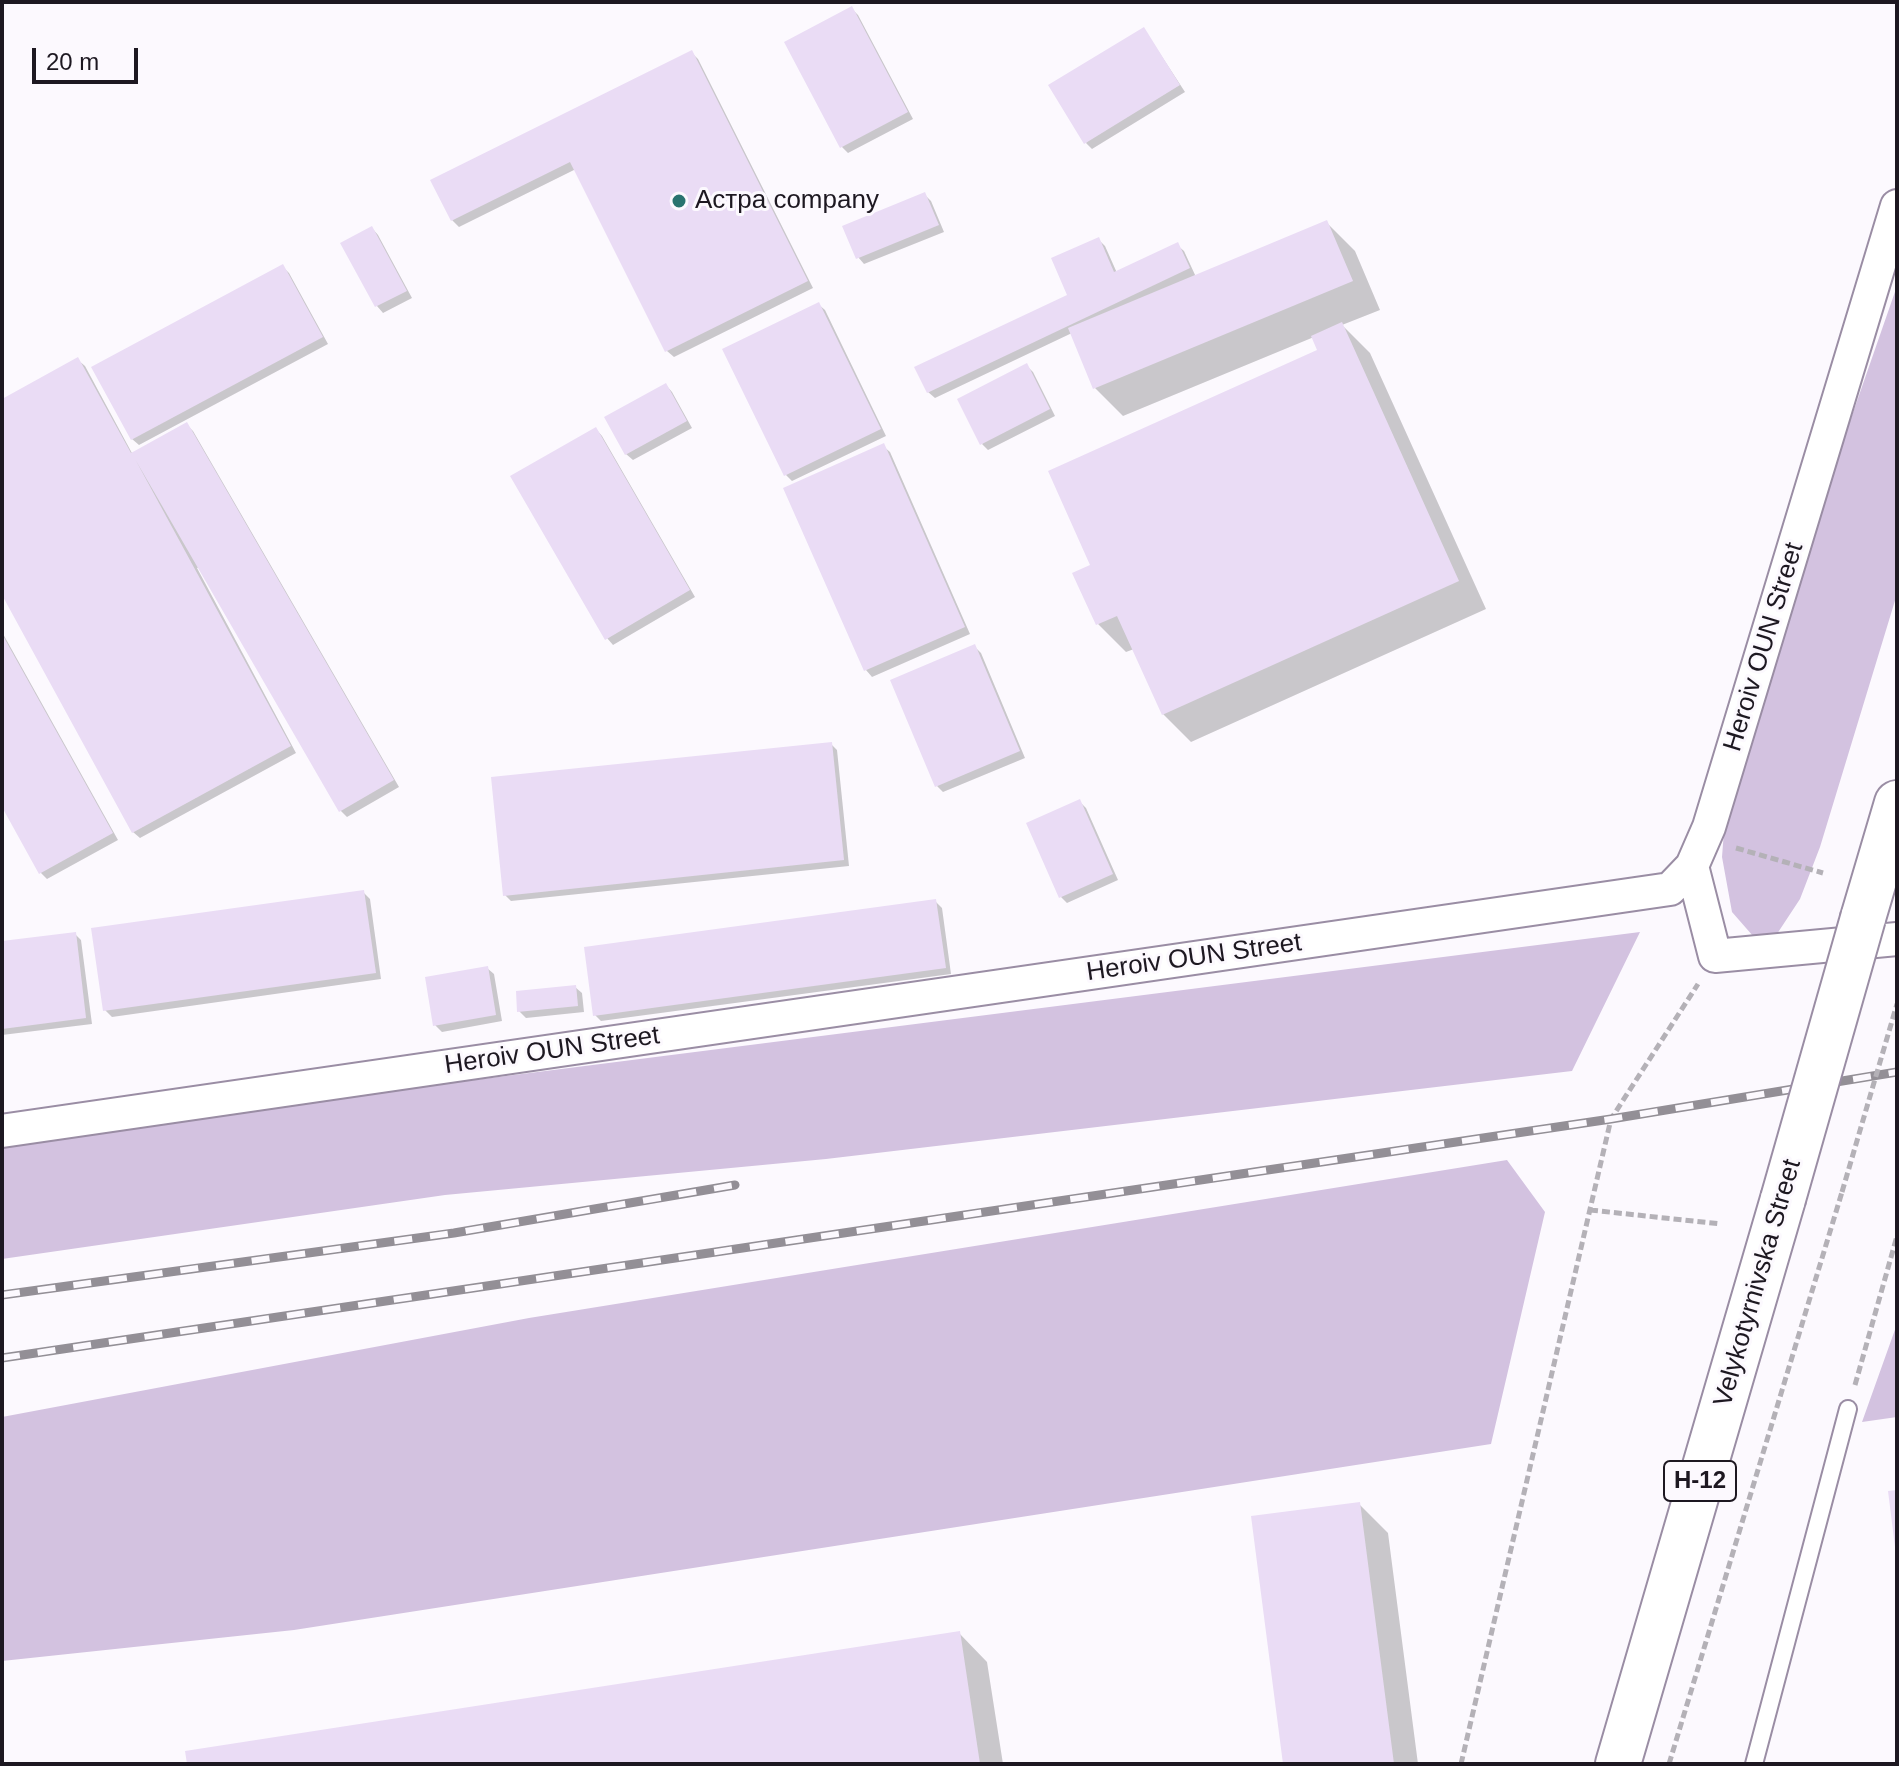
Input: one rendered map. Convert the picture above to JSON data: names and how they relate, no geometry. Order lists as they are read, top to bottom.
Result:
{
  "streets": {
    "main road": ["Velykotyrnivska Street", "Н-12"],
    "street": ["Heroiv OUN Street"]
  },
  "places": ["Астра company"],
  "scale_bar": "20 m"
}
